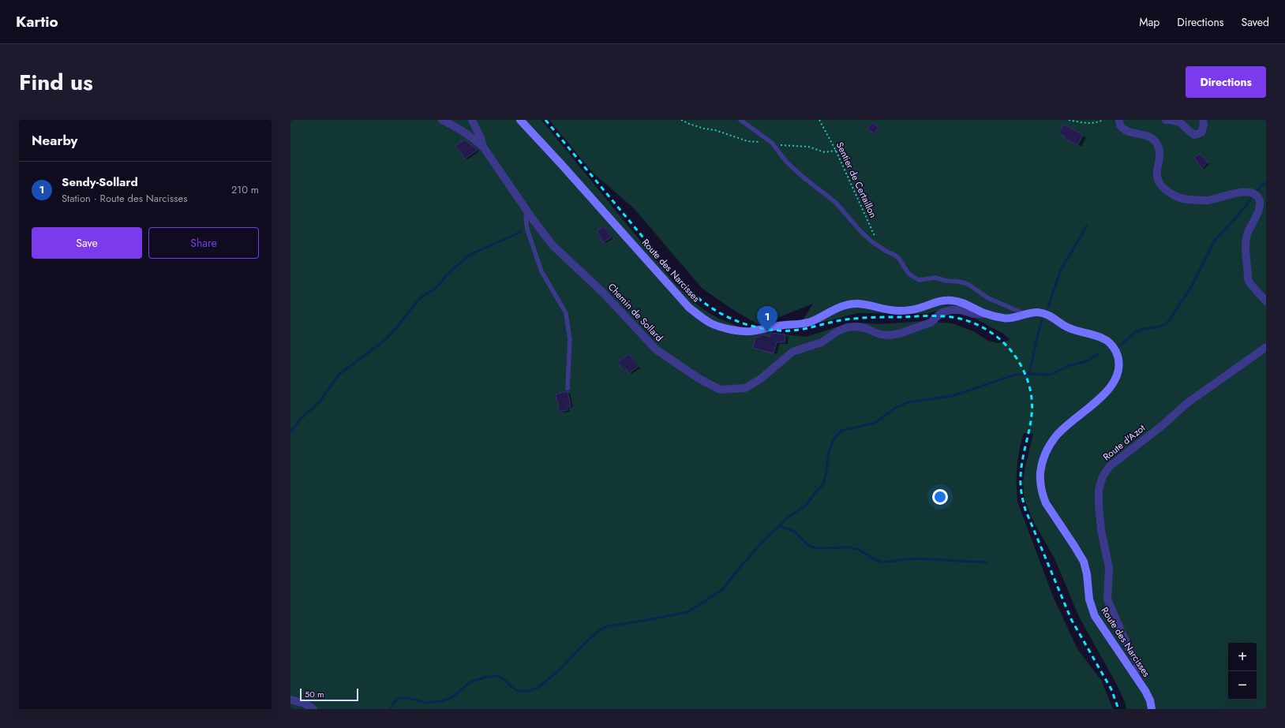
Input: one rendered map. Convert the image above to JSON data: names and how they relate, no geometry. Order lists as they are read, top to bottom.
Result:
{
  "streets": {
    "street": ["Route des Narcisses", "Chemin de Sollard", "Route d'Azot"],
    "path": ["Sentier de Certaillon"]
  },
  "crossings": [
    ["Route des Narcisses", "Chemin de Sollard"],
    ["Route des Narcisses", "Route d'Azot"]
  ],
  "scale_bar": "50 m",
  "page": {
    "header": "Kartio",
    "nav": ["Map", "Directions", "Saved"],
    "title": "Find us",
    "buttons": [
      "Directions",
      ["Save", "Share"]
    ],
    "heading": "Nearby",
    "list": [
      {
        "mark": "1",
        "name": "Sendy-Sollard",
        "note": "Station · Route des Narcisses",
        "value": "210 m"
      }
    ],
    "pins": "1",
    "map_buttons": ["+", "−"],
    "scale": "50 m"
  }
}
